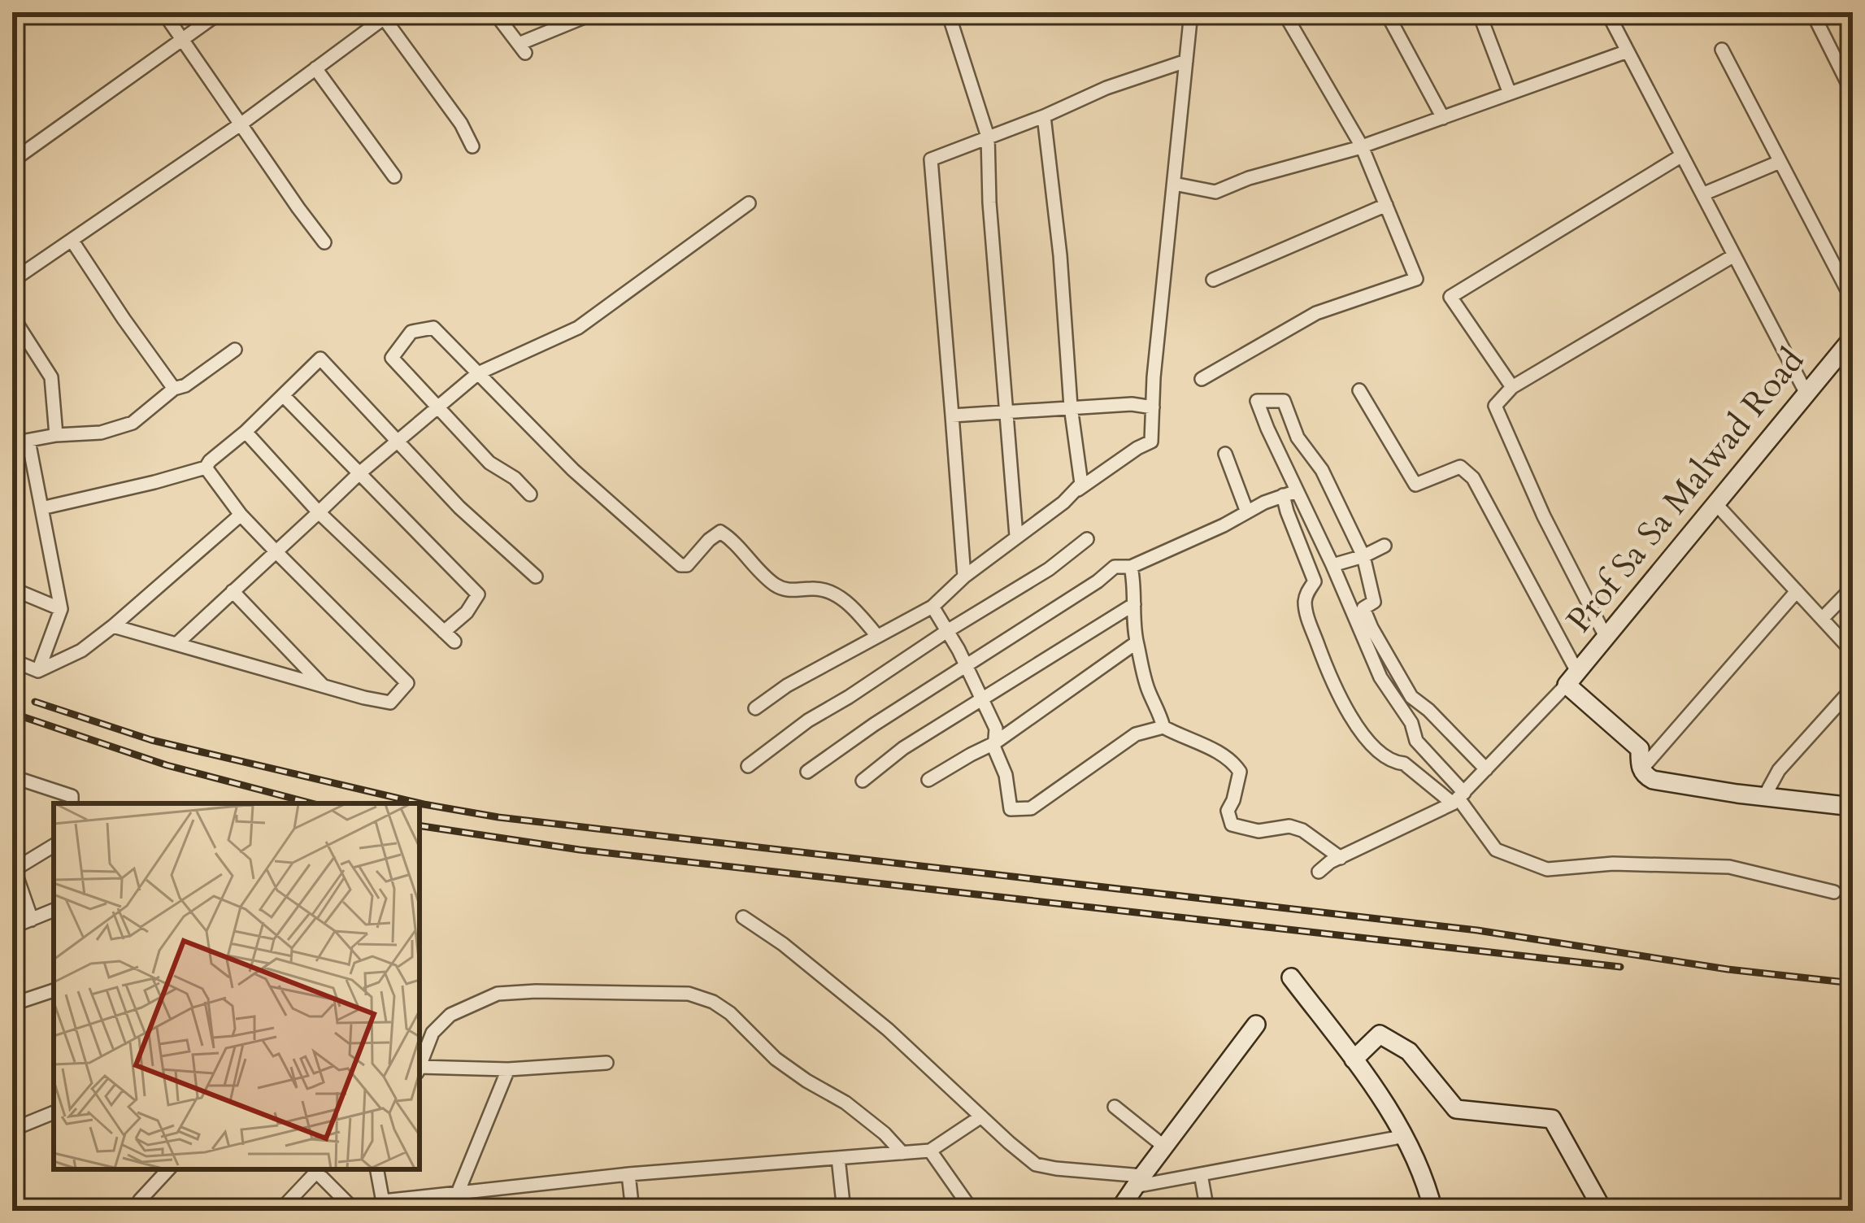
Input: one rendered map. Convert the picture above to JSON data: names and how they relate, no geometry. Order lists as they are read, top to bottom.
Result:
{
  "streets": {
    "street": ["Prof Sa Sa Malwad Road"]
  }
}
